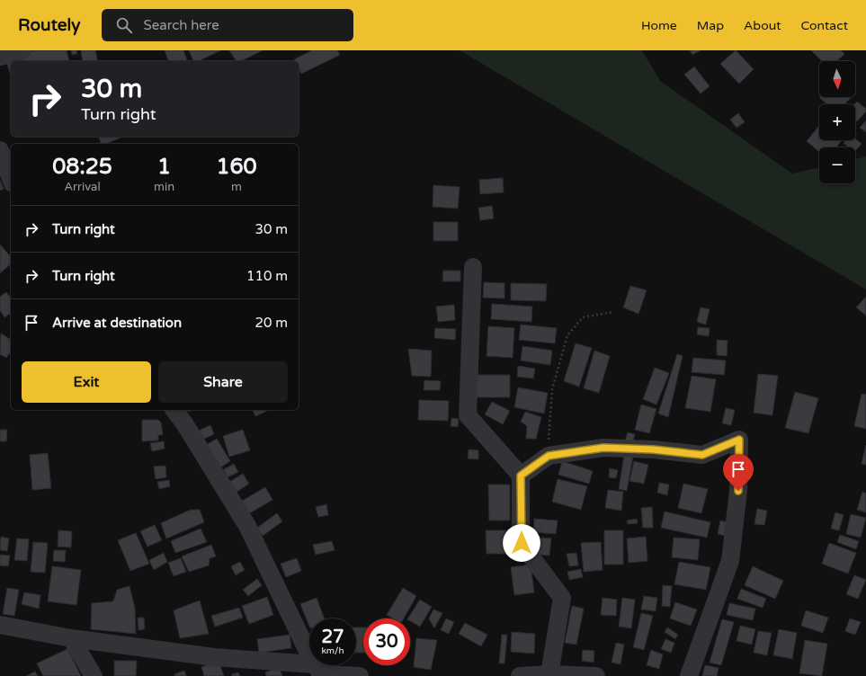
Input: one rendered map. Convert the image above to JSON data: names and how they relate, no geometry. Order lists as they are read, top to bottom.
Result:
{
  "north": "bottom",
  "page": {
    "header": "Routely",
    "search": "Search here",
    "nav": [
      "Home",
      "Map",
      "About",
      "Contact"
    ],
    "map_buttons": ["+", "−"],
    "turn": ["30 m", "Turn right"],
    "eta": [
      "08:25",
      "Arrival",
      "1",
      "min",
      "160",
      "m"
    ],
    "list": [
      {
        "name": "Turn right",
        "value": "30 m"
      },
      {
        "name": "Turn right",
        "value": "110 m"
      },
      {
        "name": "Arrive at destination",
        "value": "20 m"
      }
    ],
    "buttons": ["Exit", "Share"],
    "speed": "27 km/h",
    "limit": "30"
  }
}
